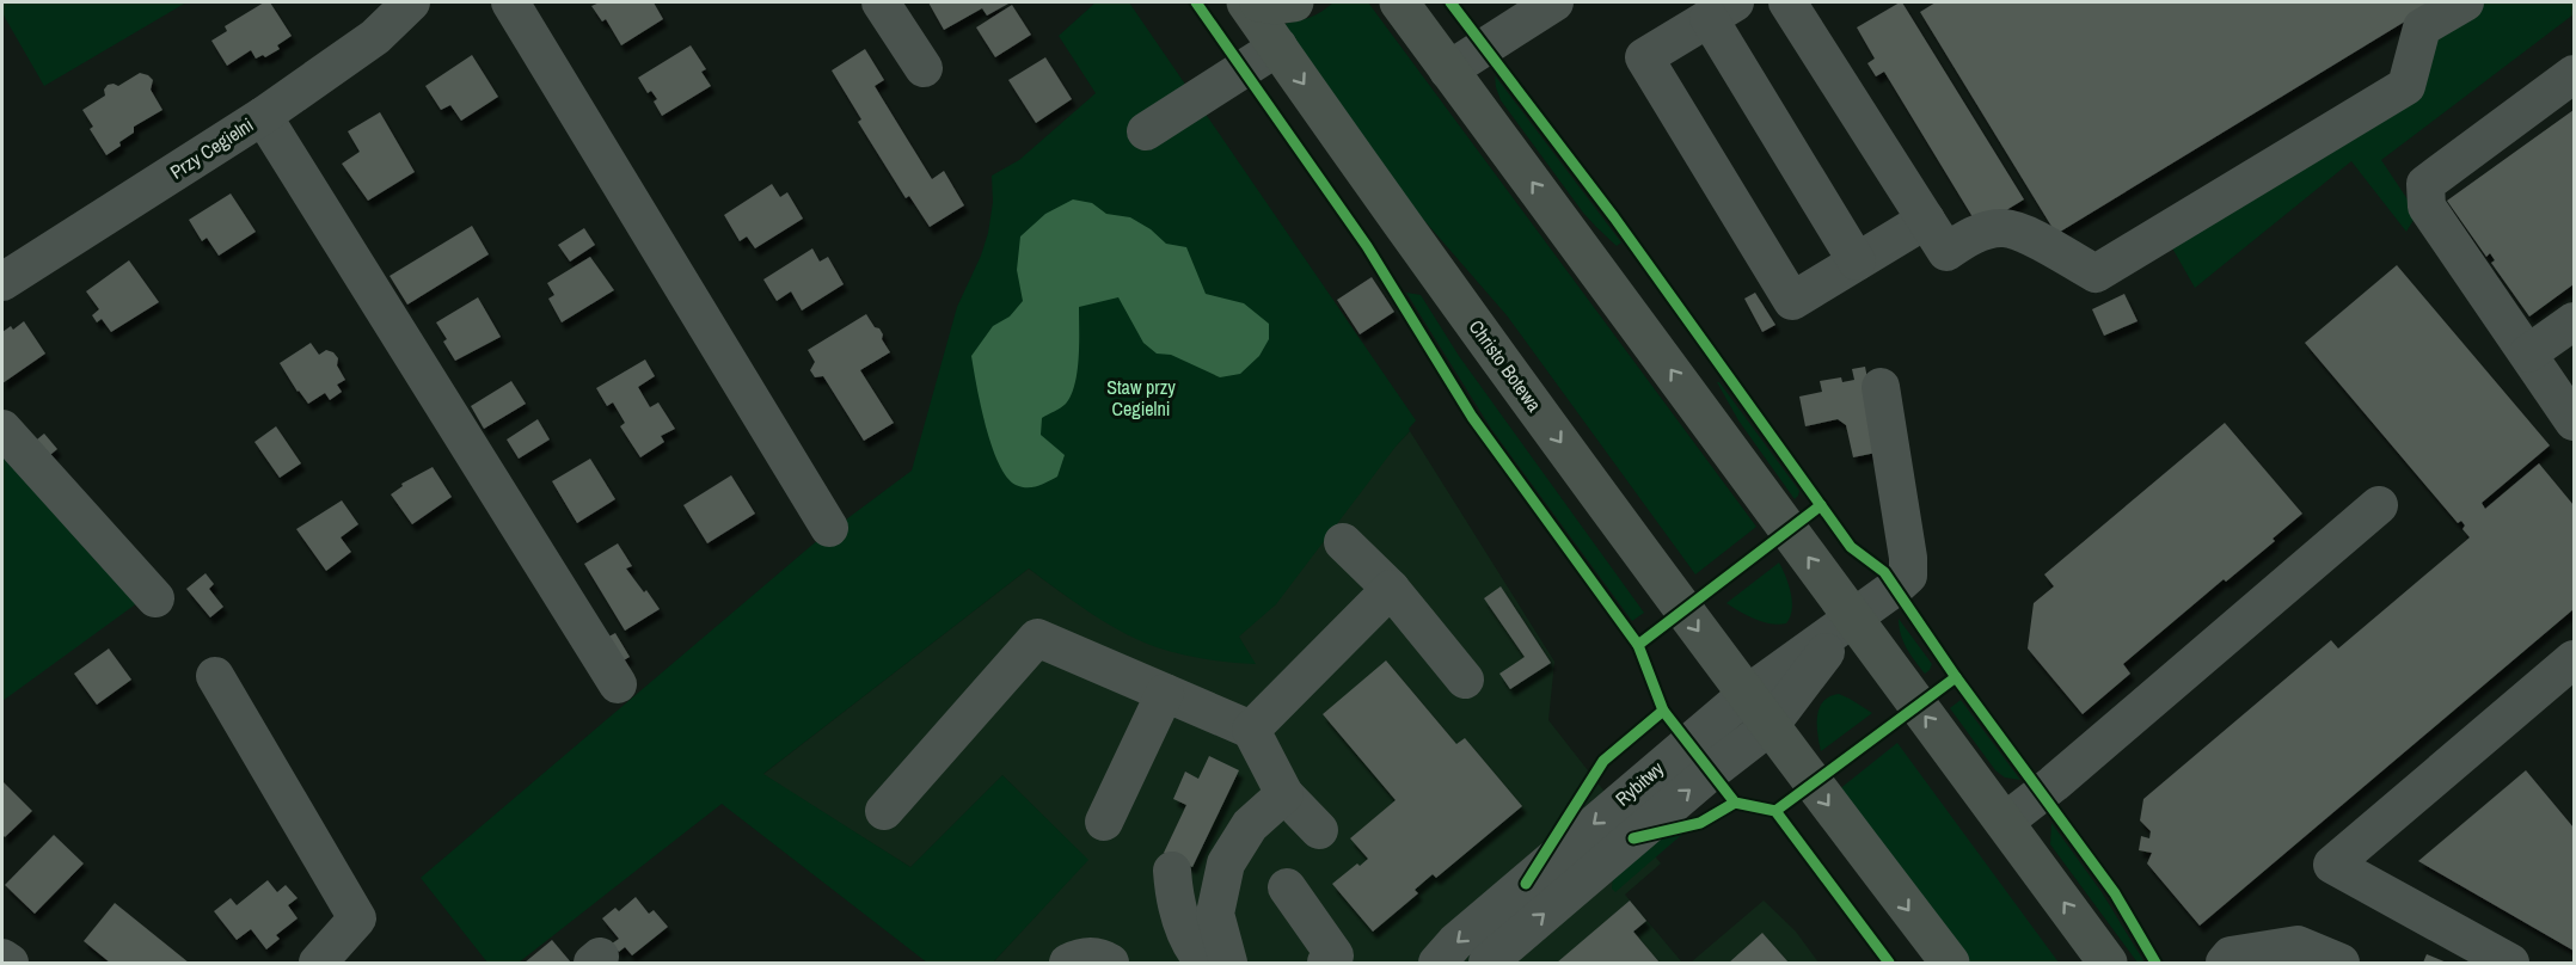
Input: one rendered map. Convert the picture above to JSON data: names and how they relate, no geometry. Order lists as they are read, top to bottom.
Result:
{
  "streets": {
    "main road": ["Christo Botewa"],
    "street": ["Przy Cegielni", "Rybitwy"]
  },
  "crossings": [
    ["Christo Botewa", "Rybitwy"]
  ],
  "parks": ["Staw przy Cegielni"]
}
